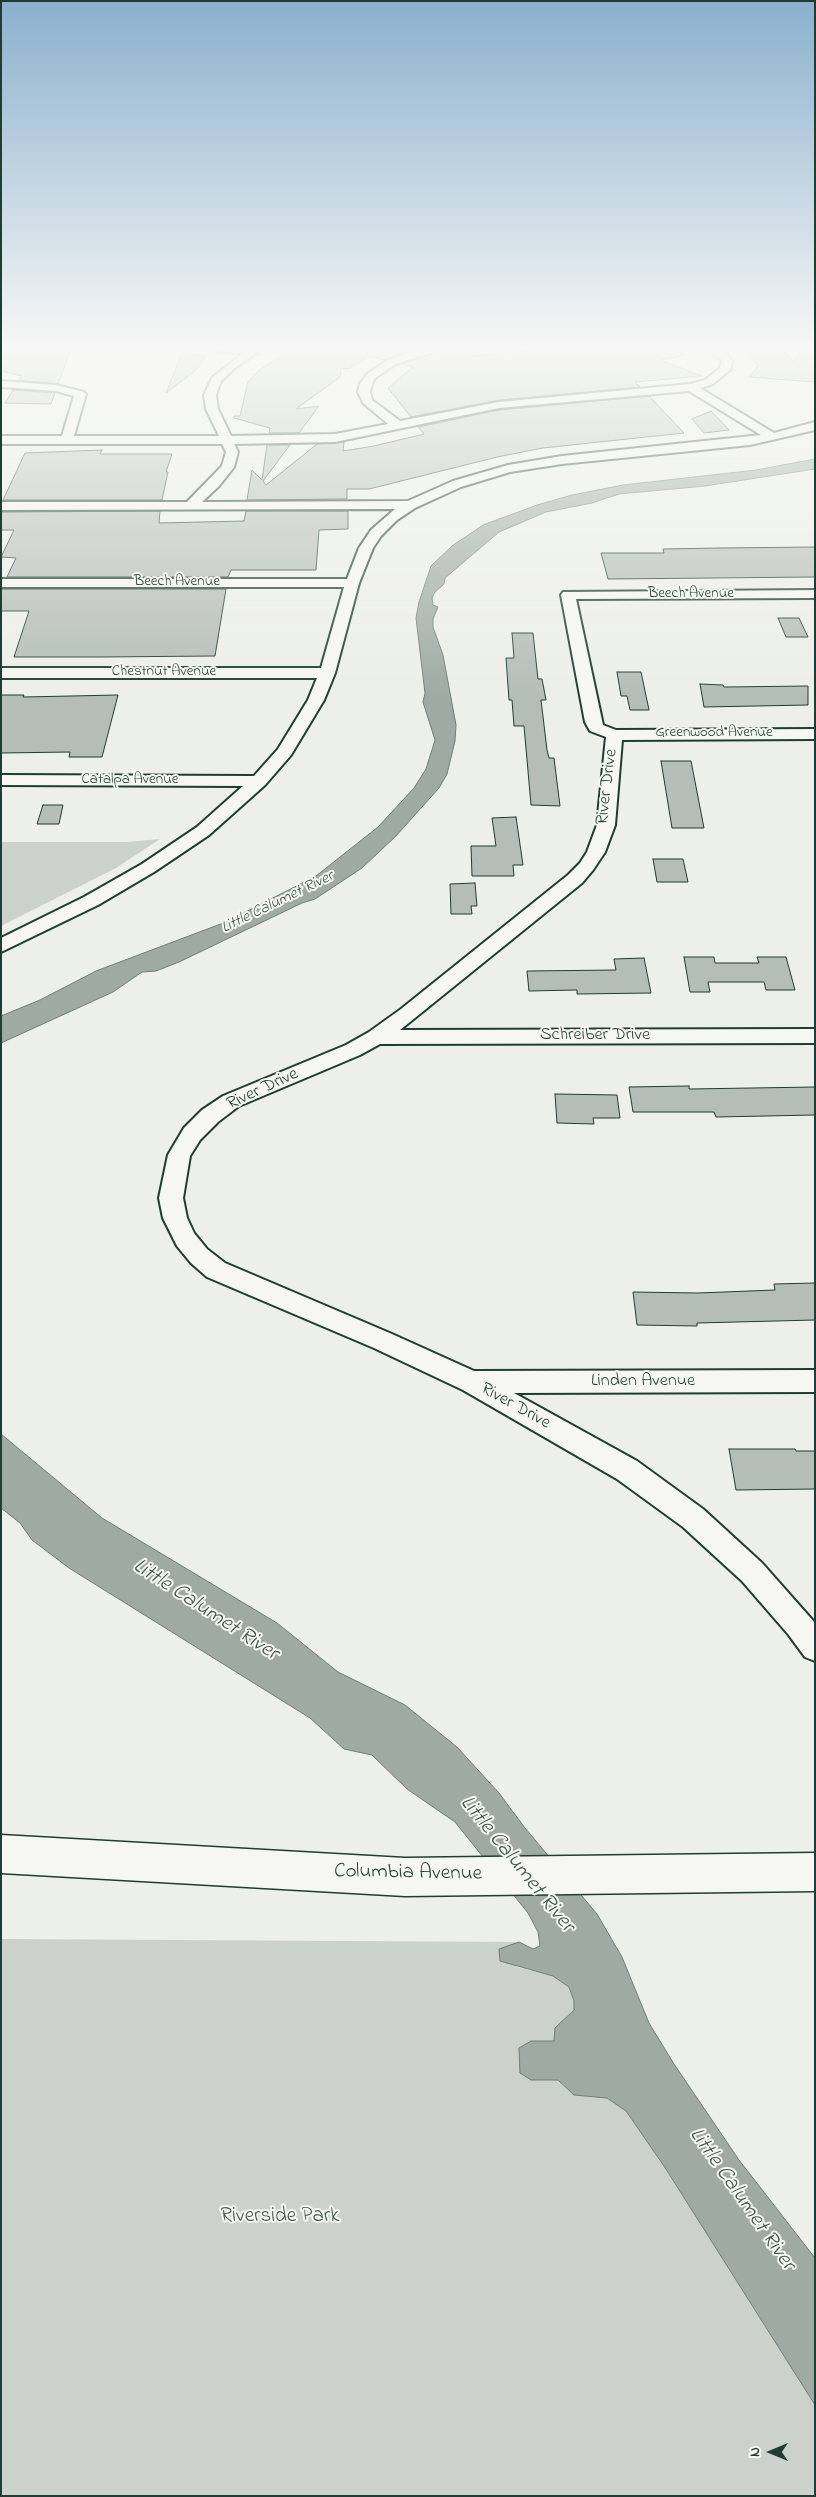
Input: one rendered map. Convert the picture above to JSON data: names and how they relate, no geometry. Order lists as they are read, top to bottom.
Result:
{
  "streets": {
    "street": [
      "Beech Avenue",
      "Chestnut Avenue",
      "Greenwood Avenue",
      "Catalpa Avenue",
      "River Drive",
      "Schreiber Drive",
      "Linden Avenue",
      "Columbia Avenue"
    ]
  },
  "crossings": [
    ["Beech Avenue", "River Drive"],
    ["Greenwood Avenue", "River Drive"],
    ["River Drive", "Schreiber Drive"],
    ["River Drive", "Linden Avenue"]
  ],
  "water": ["Little Calumet River"],
  "parks": ["Riverside Park"],
  "north": "left"
}
